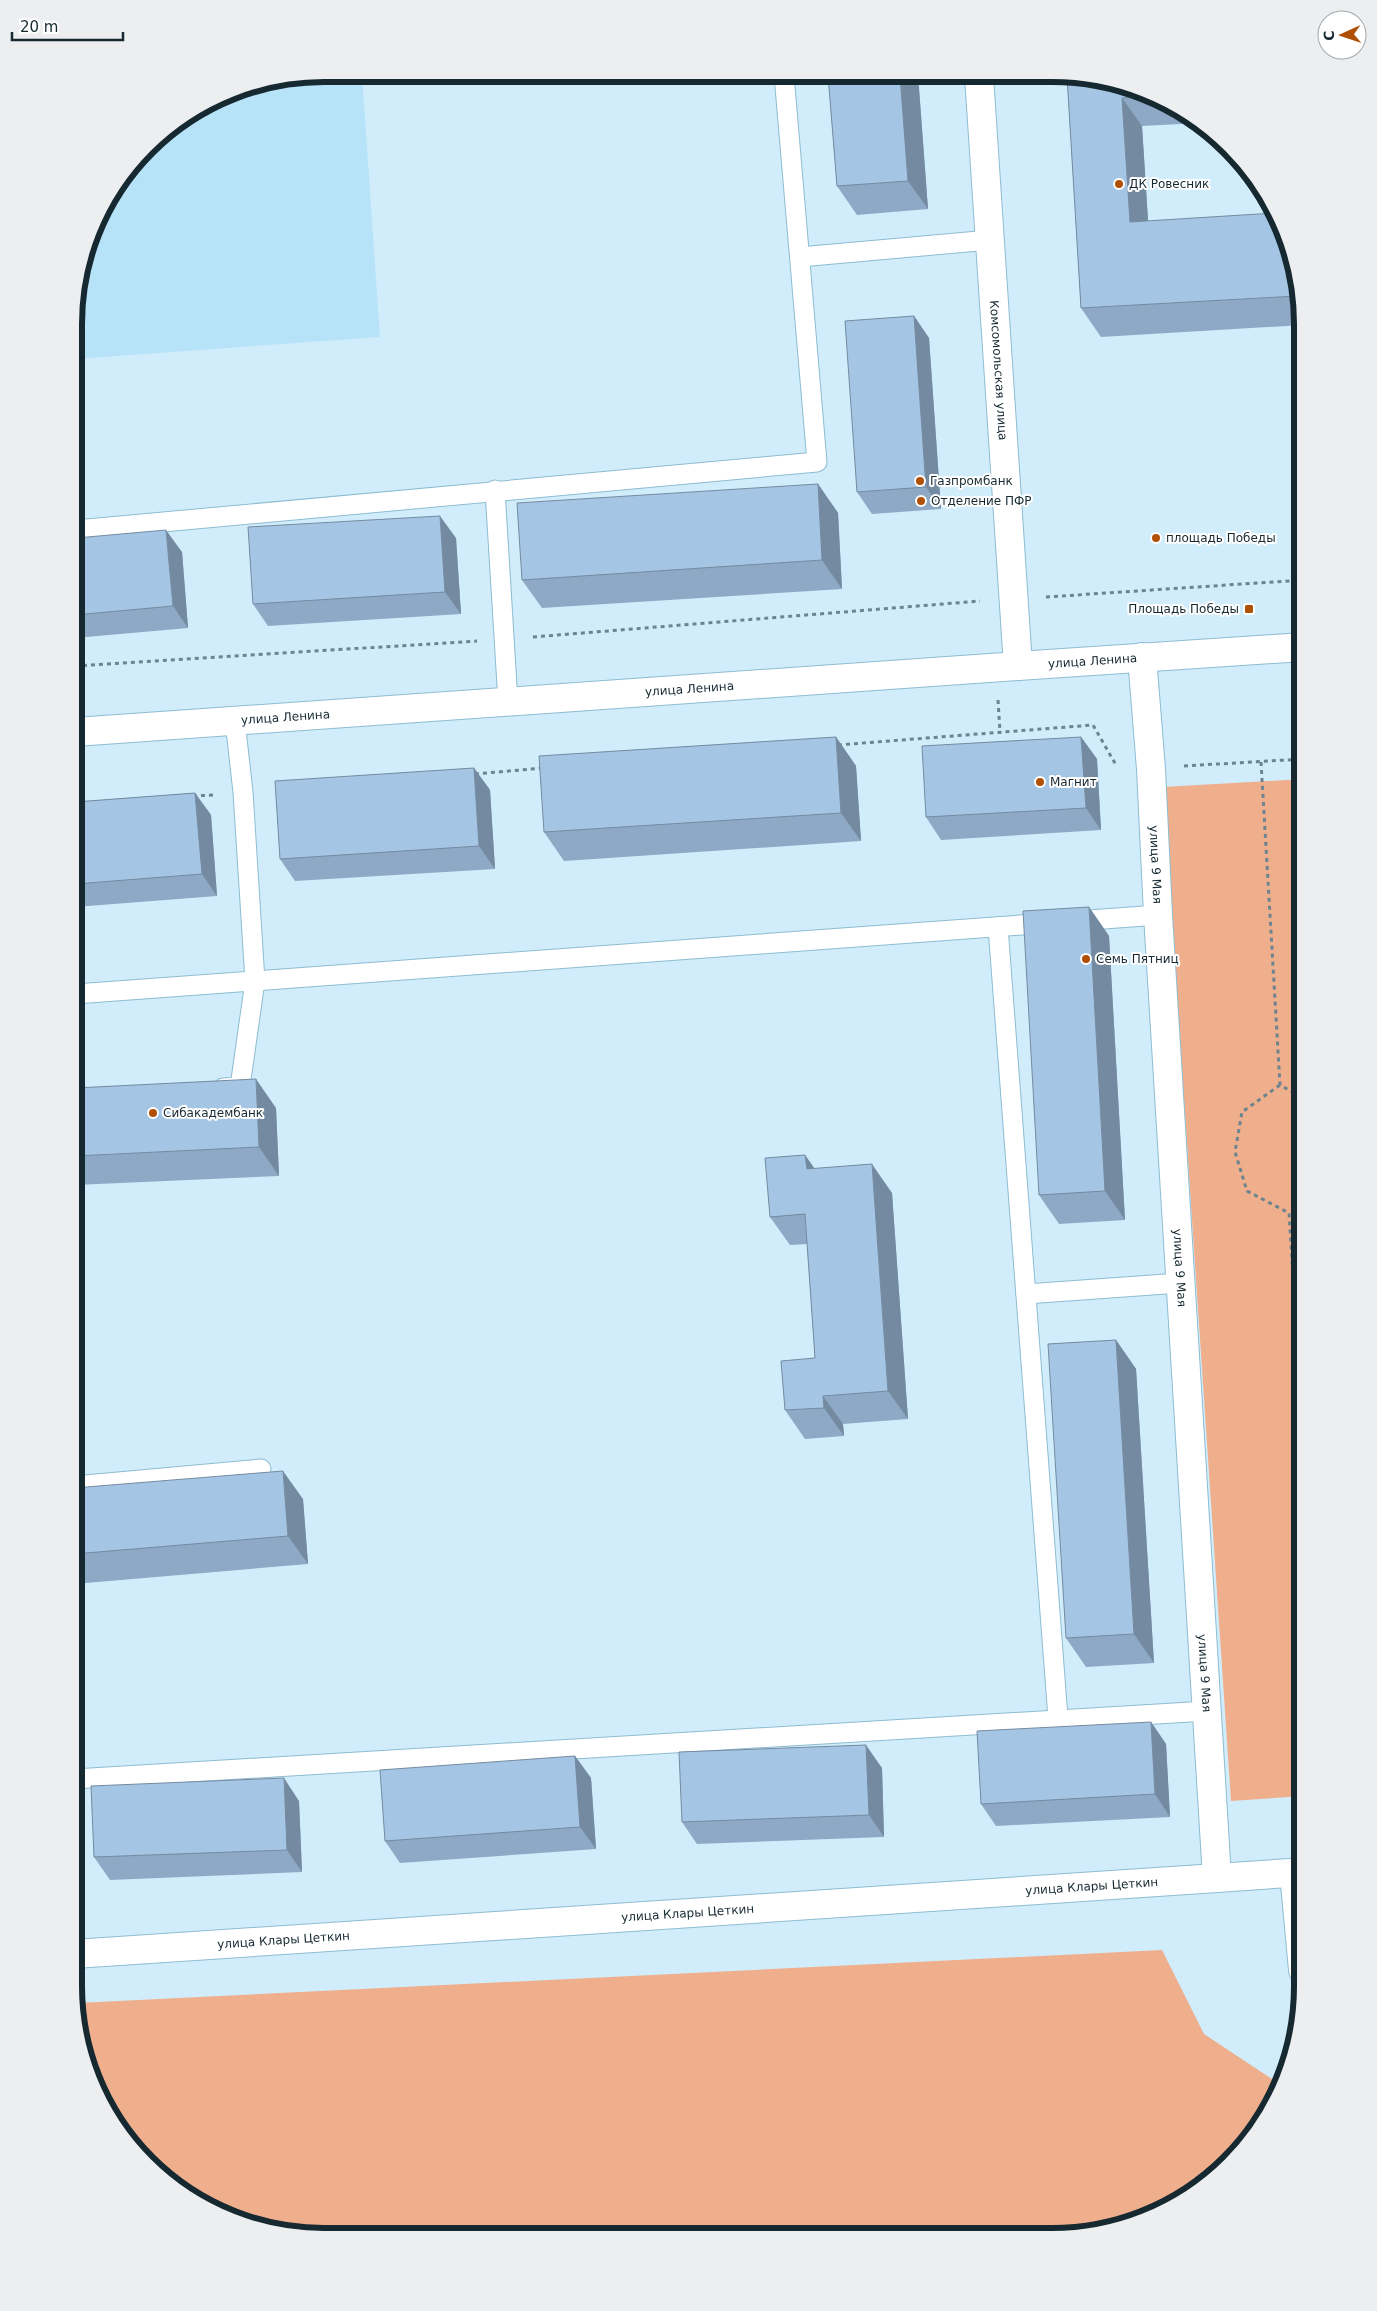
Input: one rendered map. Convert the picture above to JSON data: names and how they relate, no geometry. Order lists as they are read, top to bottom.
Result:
{
  "streets": {
    "street": [
      "Комсомольская улица",
      "улица Ленина",
      "улица 9 Мая",
      "улица Клары Цеткин"
    ]
  },
  "crossings": [
    ["Комсомольская улица", "улица Ленина"],
    ["улица Ленина", "улица 9 Мая"],
    ["улица 9 Мая", "улица Клары Цеткин"]
  ],
  "places": {
    "other": [
      "ДК Ровесник",
      "Газпромбанк",
      "Отделение ПФР",
      "площадь Победы",
      "Магнит",
      "Семь Пятниц",
      "Сибакадембанк"
    ],
    "transit": ["Площадь Победы"]
  },
  "scale_bar": "20 m",
  "north": "left"
}
